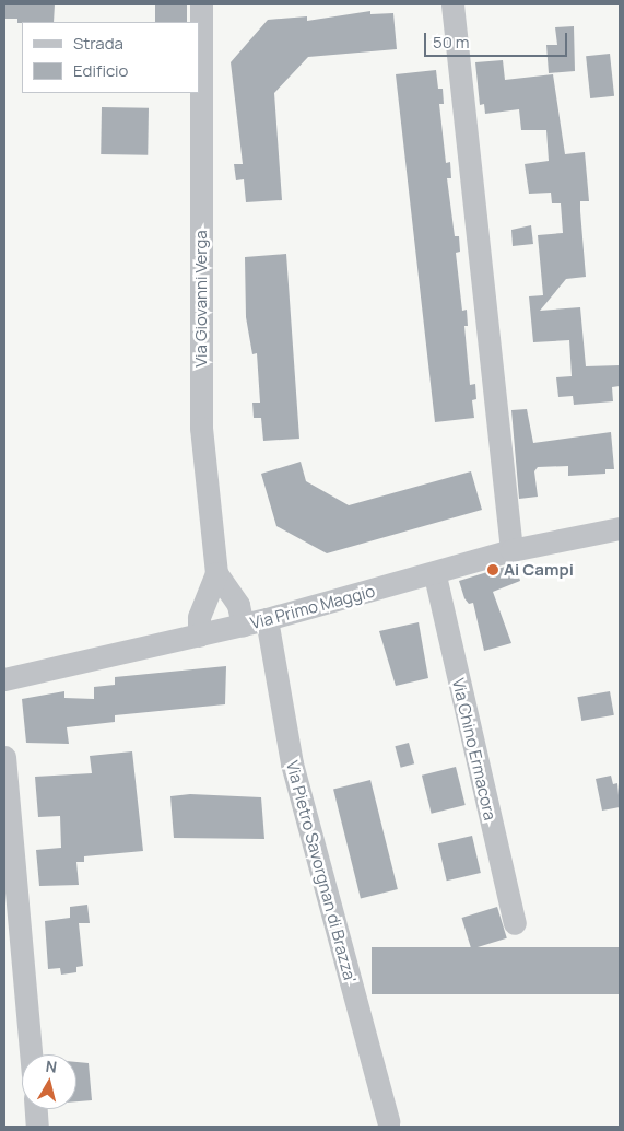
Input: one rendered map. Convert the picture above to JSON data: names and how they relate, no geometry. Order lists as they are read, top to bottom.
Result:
{
  "streets": {
    "street": [
      "Via Giovanni Verga",
      "Via Primo Maggio",
      "Via Chino Ermacora",
      "Via Pietro Savorgnan di Brazza'"
    ]
  },
  "crossings": [
    ["Via Giovanni Verga", "Via Primo Maggio"],
    ["Via Primo Maggio", "Via Chino Ermacora"],
    ["Via Primo Maggio", "Via Pietro Savorgnan di Brazza'"]
  ],
  "places": ["Ai Campi"],
  "legend": ["Strada", "Edificio"],
  "scale_bar": "50 m",
  "north": "top"
}
